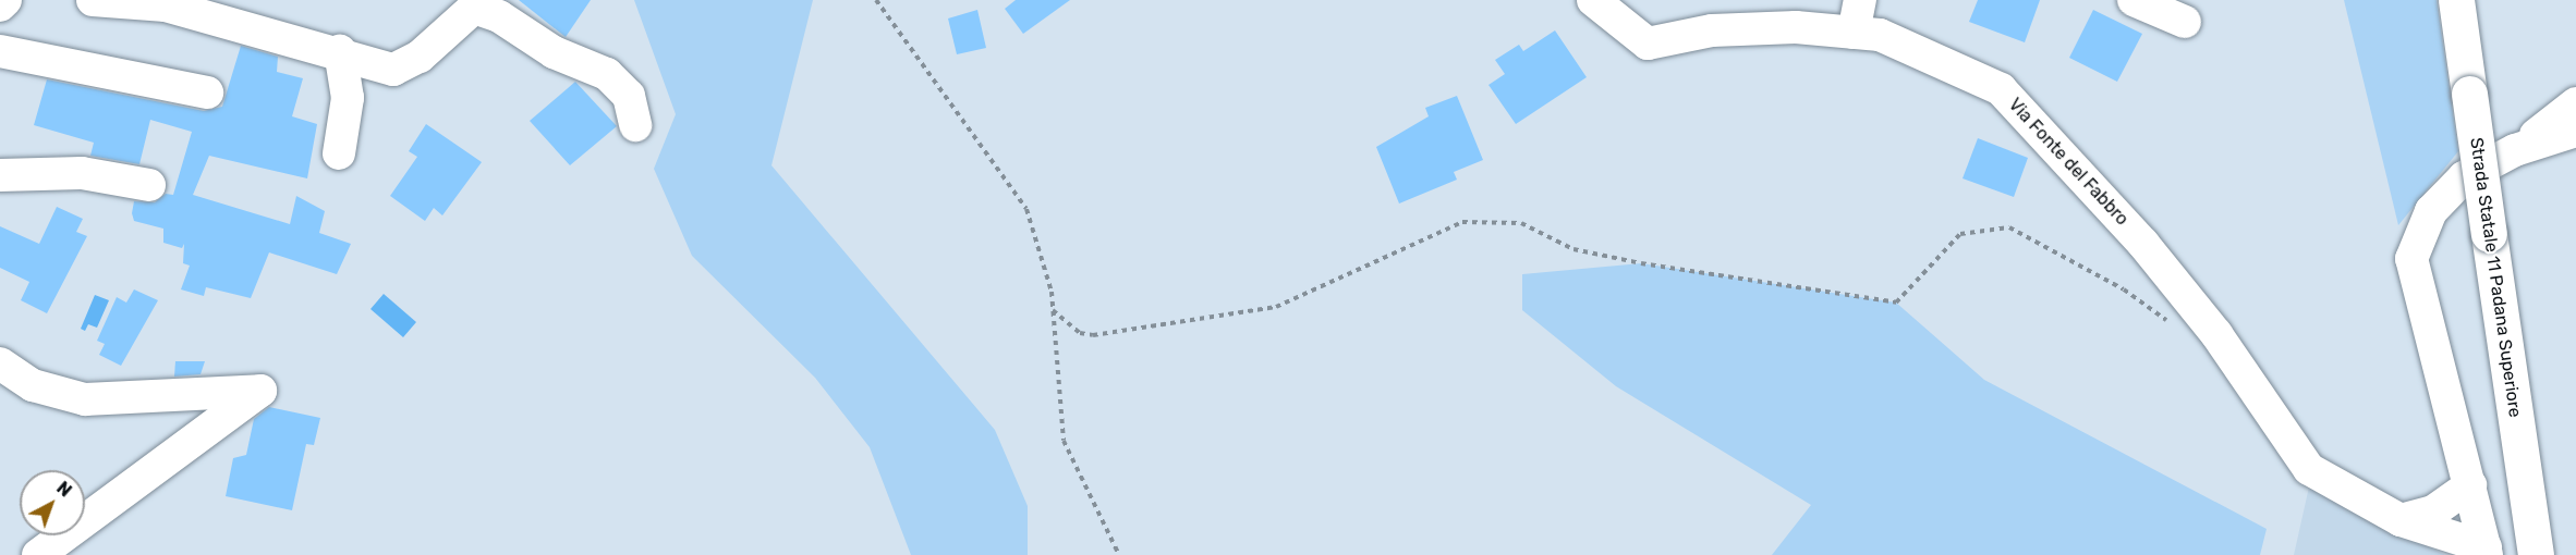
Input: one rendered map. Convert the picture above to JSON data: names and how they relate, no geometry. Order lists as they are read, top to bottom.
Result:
{
  "streets": {
    "highway": ["Strada Statale 11 Padana Superiore"],
    "street": ["Via Fonte del Fabbro"]
  },
  "north": "top right"
}
